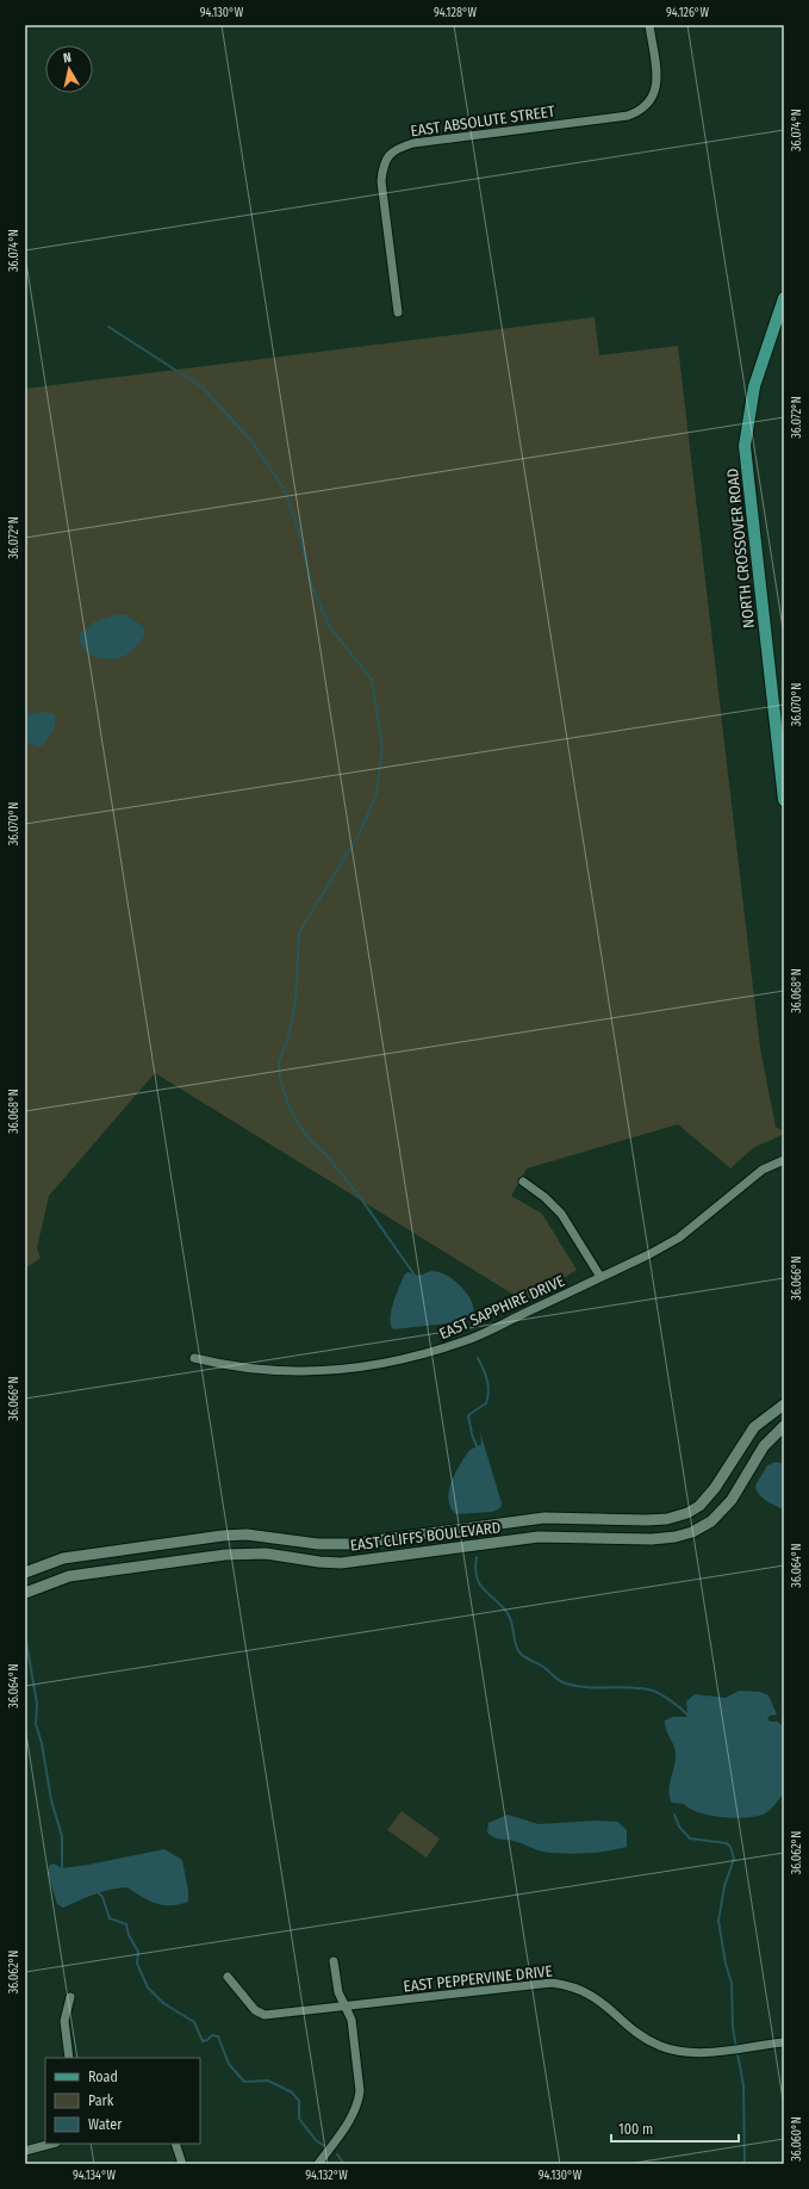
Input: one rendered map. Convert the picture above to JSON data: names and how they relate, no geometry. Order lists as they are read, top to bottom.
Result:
{
  "streets": {
    "main road": ["NORTH CROSSOVER ROAD"],
    "street": [
      "EAST ABSOLUTE STREET",
      "EAST SAPPHIRE DRIVE",
      "EAST CLIFFS BOULEVARD",
      "EAST PEPPERVINE DRIVE"
    ]
  },
  "legend": ["Road", "Park", "Water"],
  "scale_bar": "100 m",
  "north": "top",
  "coordinates": [
    "94.130°W",
    "94.128°W",
    "94.126°W",
    "36.074°N",
    "36.072°N",
    "36.070°N",
    "36.068°N",
    "36.066°N",
    "36.064°N",
    "36.062°N",
    "36.060°N",
    "94.134°W",
    "94.132°W"
  ]
}
